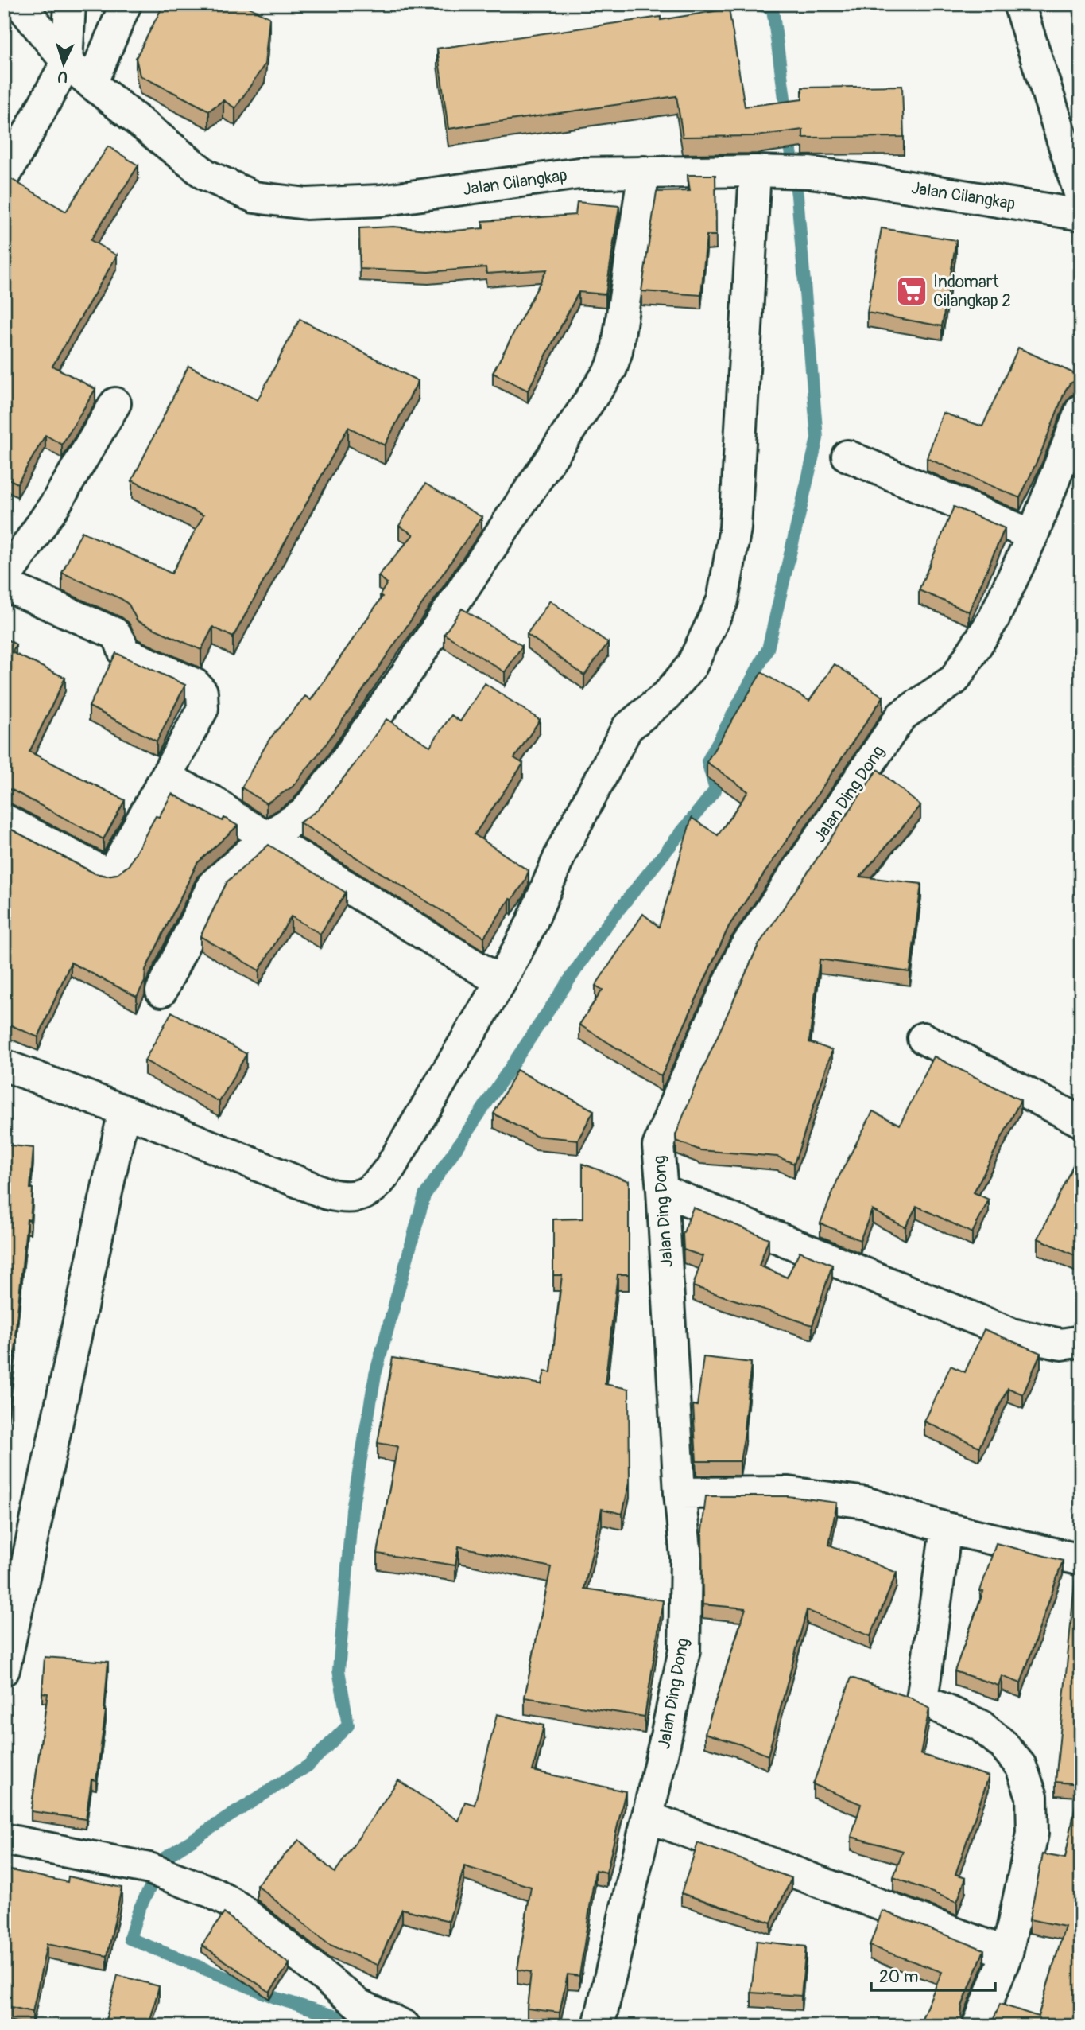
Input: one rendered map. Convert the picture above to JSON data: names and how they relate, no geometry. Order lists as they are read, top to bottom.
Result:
{
  "streets": {
    "street": ["Jalan Cilangkap", "Jalan Ding Dong"]
  },
  "places": {
    "supermarket": ["Indomart Cilangkap 2"]
  },
  "scale_bar": "20 m",
  "north": "bottom"
}
